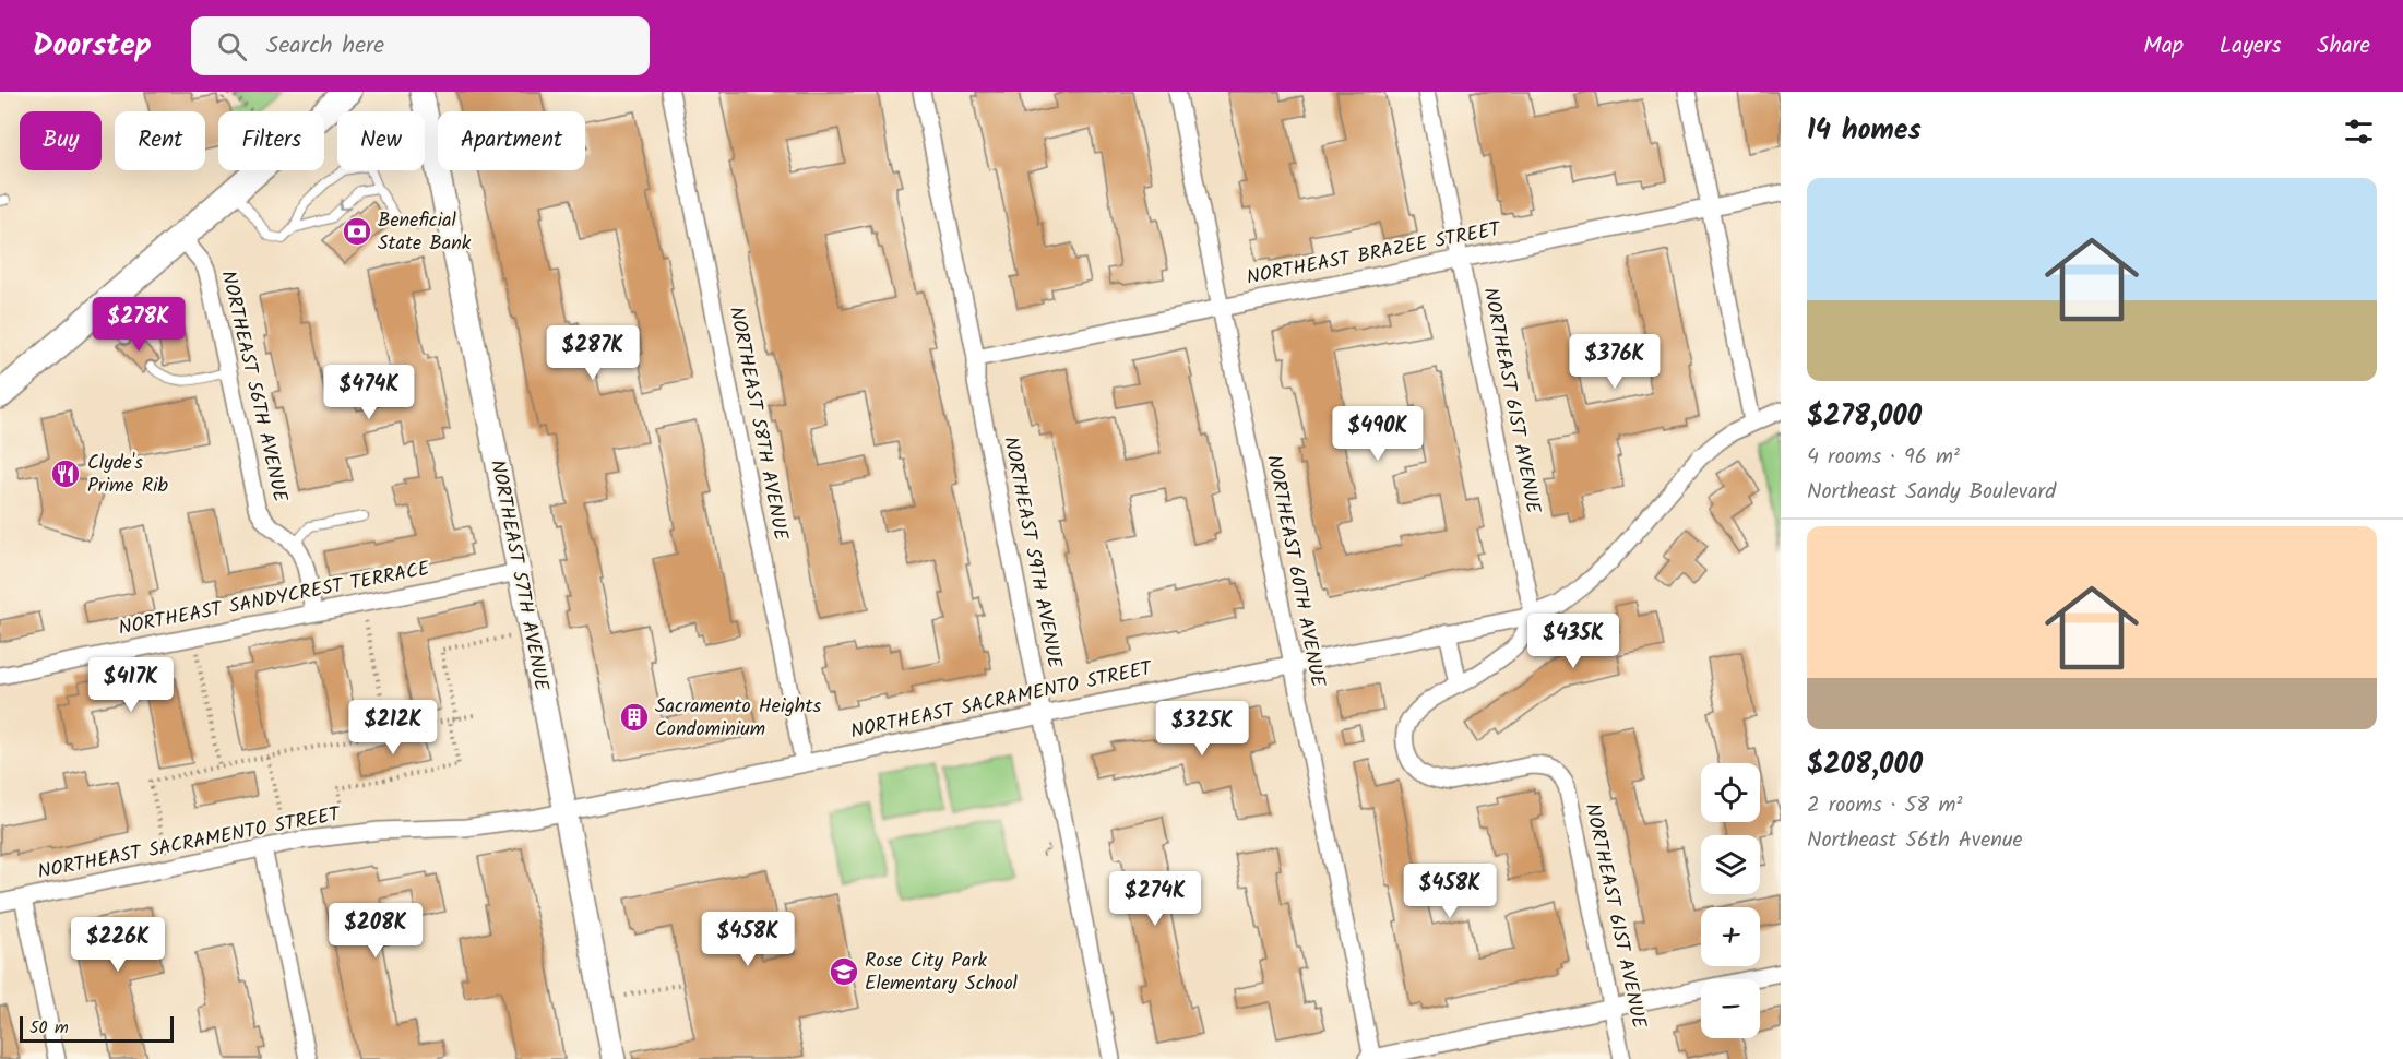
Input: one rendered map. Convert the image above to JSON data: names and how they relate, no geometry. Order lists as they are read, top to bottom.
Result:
{
  "streets": {
    "main road": ["NORTHEAST 57TH AVENUE"],
    "street": [
      "NORTHEAST BRAZEE STREET",
      "NORTHEAST 56TH AVENUE",
      "NORTHEAST 61ST AVENUE",
      "NORTHEAST 58TH AVENUE",
      "NORTHEAST 59TH AVENUE",
      "NORTHEAST 60TH AVENUE",
      "NORTHEAST SANDYCREST TERRACE",
      "NORTHEAST SACRAMENTO STREET"
    ]
  },
  "crossings": [
    ["NORTHEAST BRAZEE STREET", "NORTHEAST 61ST AVENUE"],
    ["NORTHEAST BRAZEE STREET", "NORTHEAST 59TH AVENUE"],
    ["NORTHEAST BRAZEE STREET", "NORTHEAST 60TH AVENUE"],
    ["NORTHEAST 61ST AVENUE", "NORTHEAST SACRAMENTO STREET"],
    ["NORTHEAST 58TH AVENUE", "NORTHEAST SACRAMENTO STREET"],
    ["NORTHEAST 59TH AVENUE", "NORTHEAST SACRAMENTO STREET"],
    ["NORTHEAST 60TH AVENUE", "NORTHEAST SACRAMENTO STREET"],
    ["NORTHEAST 57TH AVENUE", "NORTHEAST SANDYCREST TERRACE"],
    ["NORTHEAST 57TH AVENUE", "NORTHEAST SACRAMENTO STREET"]
  ],
  "places": {
    "bank": ["Beneficial State Bank"],
    "restaurant": ["Clyde's Prime Rib"],
    "building": ["Sacramento Heights Condominium"],
    "school or university": ["Rose City Park Elementary School"]
  },
  "scale_bar": "50 m",
  "page": {
    "header": "Doorstep",
    "search": "Search here",
    "nav": ["Map", "Layers", "Share"],
    "heading": "14 homes",
    "chip": [
      "Buy",
      "Rent",
      "Filters",
      "New",
      "Apartment"
    ],
    "list": [
      {
        "name": "$278,000",
        "note": "4 rooms · 96 m² · Northeast Sandy Boulevard"
      },
      {
        "name": "$208,000",
        "note": "2 rooms · 58 m² · Northeast 56th Avenue"
      }
    ],
    "price": [
      "$278K",
      "$287K",
      "$376K",
      "$474K",
      "$490K",
      "$435K",
      "$417K",
      "$212K",
      "$325K",
      "$458K",
      "$274K",
      "$208K",
      "$458K",
      "$226K"
    ],
    "map_buttons": ["+", "−"],
    "scale": "50 m"
  }
}
